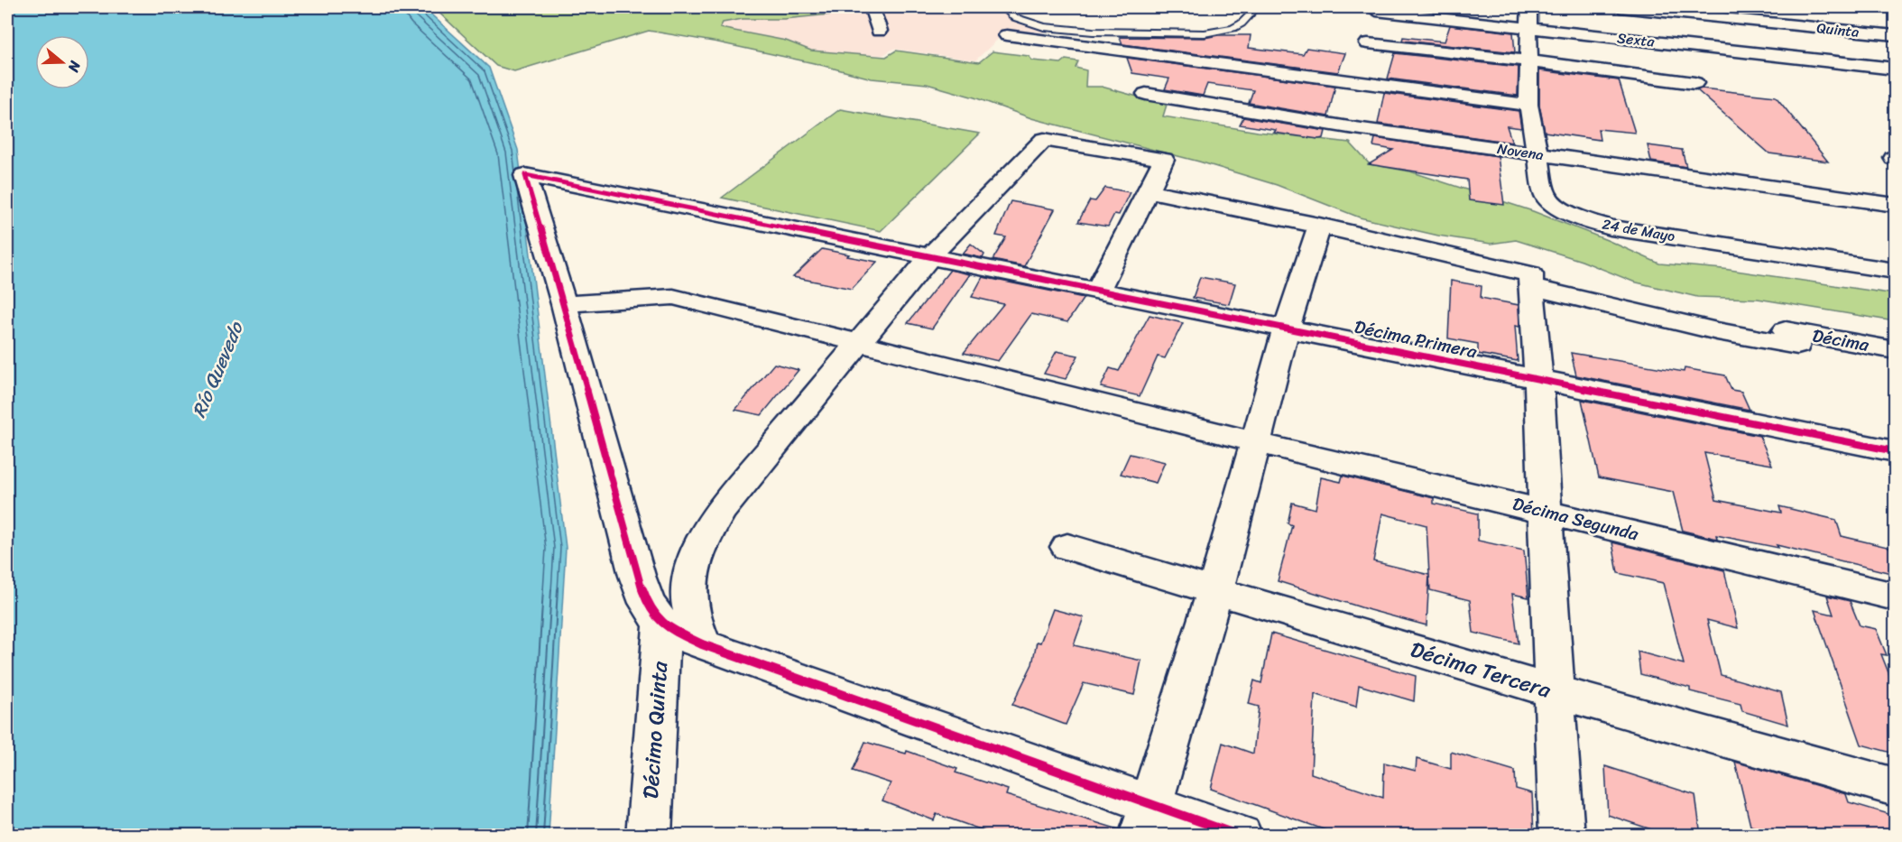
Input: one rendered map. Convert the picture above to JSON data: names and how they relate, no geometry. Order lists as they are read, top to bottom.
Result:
{
  "streets": {
    "street": [
      "Quinta",
      "Sexta",
      "Novena",
      "24 de Mayo",
      "Décima Primera",
      "Décima Segunda",
      "Décima Tercera",
      "Décimo Quinta"
    ]
  },
  "crossings": [
    ["Sexta", "24 de Mayo"],
    ["Novena", "24 de Mayo"],
    ["Décima Primera", "Décima Segunda"]
  ],
  "water": ["Río Quevedo"],
  "north": "right"
}
